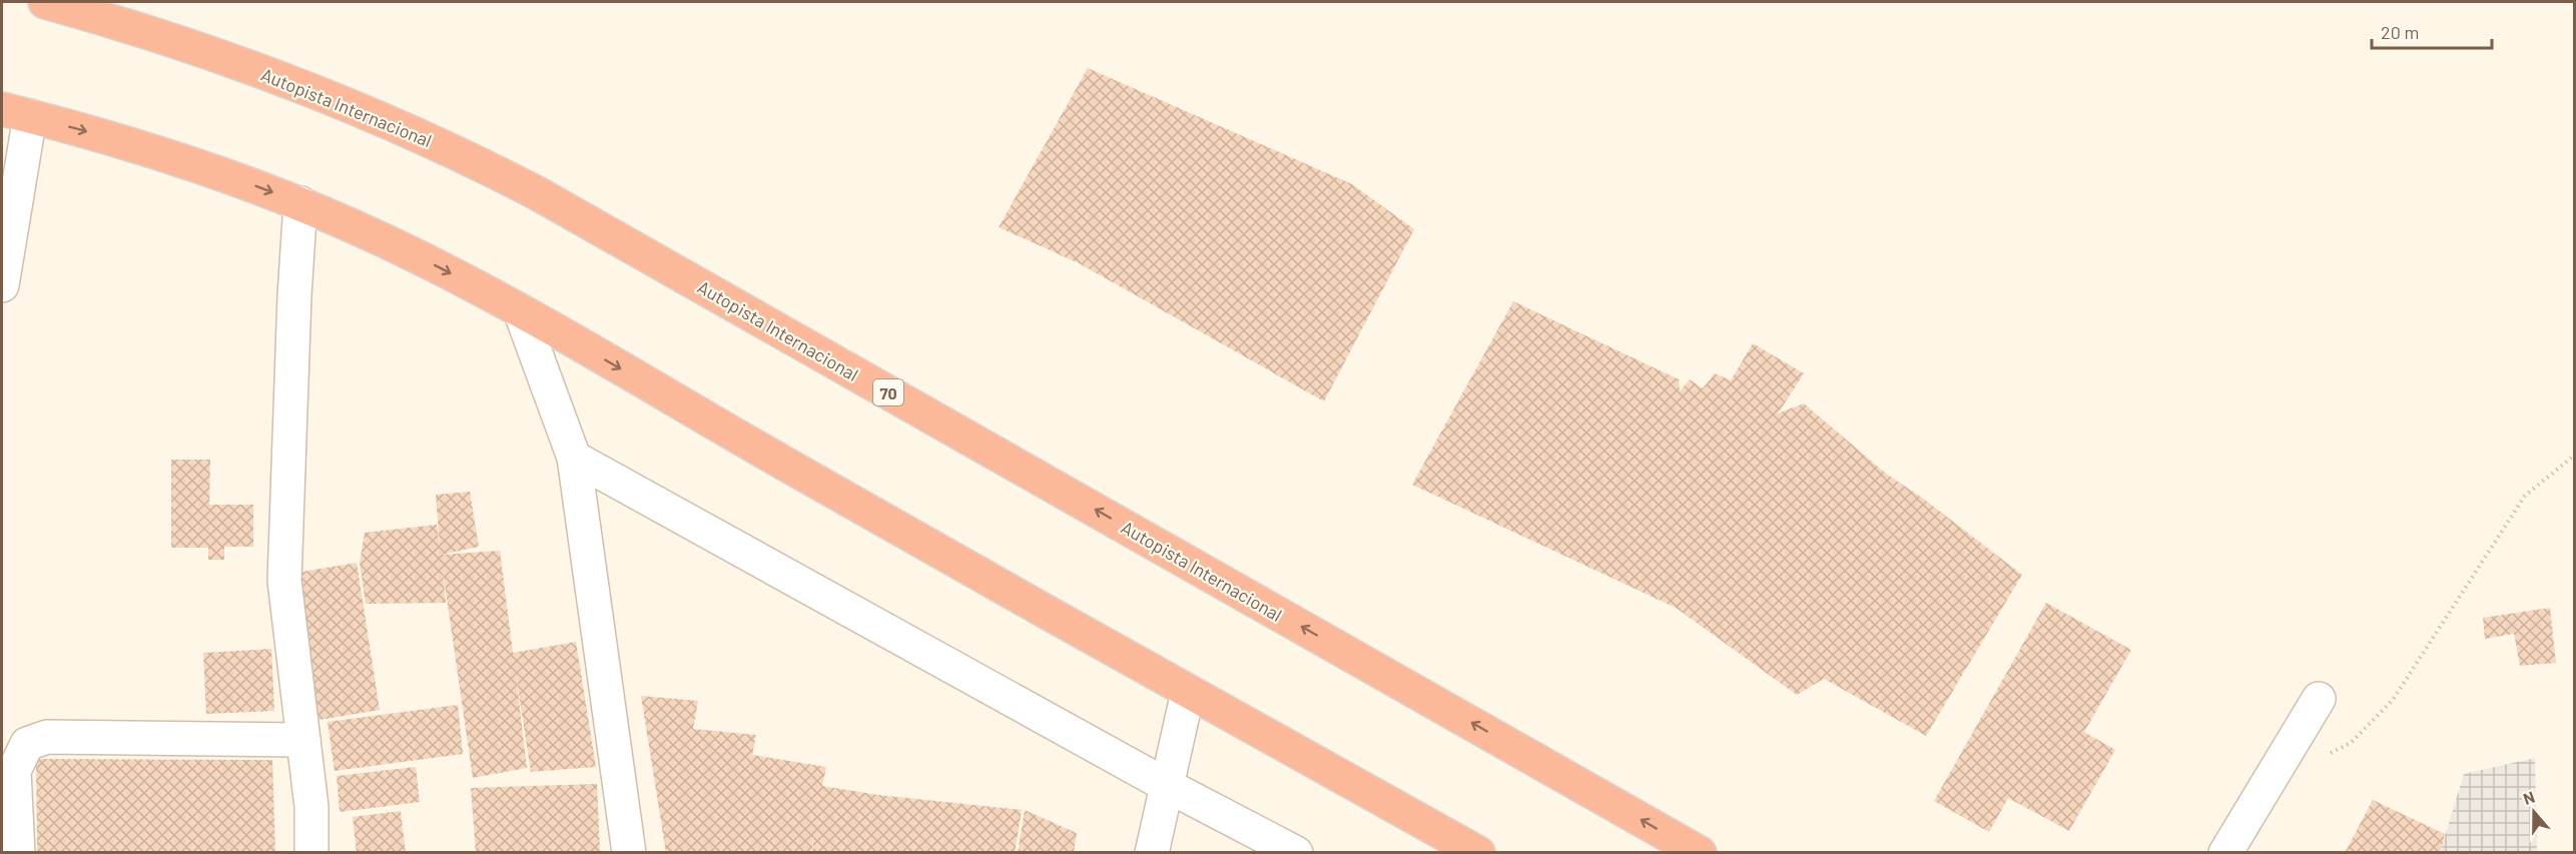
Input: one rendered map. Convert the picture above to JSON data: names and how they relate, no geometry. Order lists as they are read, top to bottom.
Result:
{
  "streets": {
    "highway": ["Autopista Internacional", "70"]
  },
  "scale_bar": "20 m",
  "north": "top"
}
